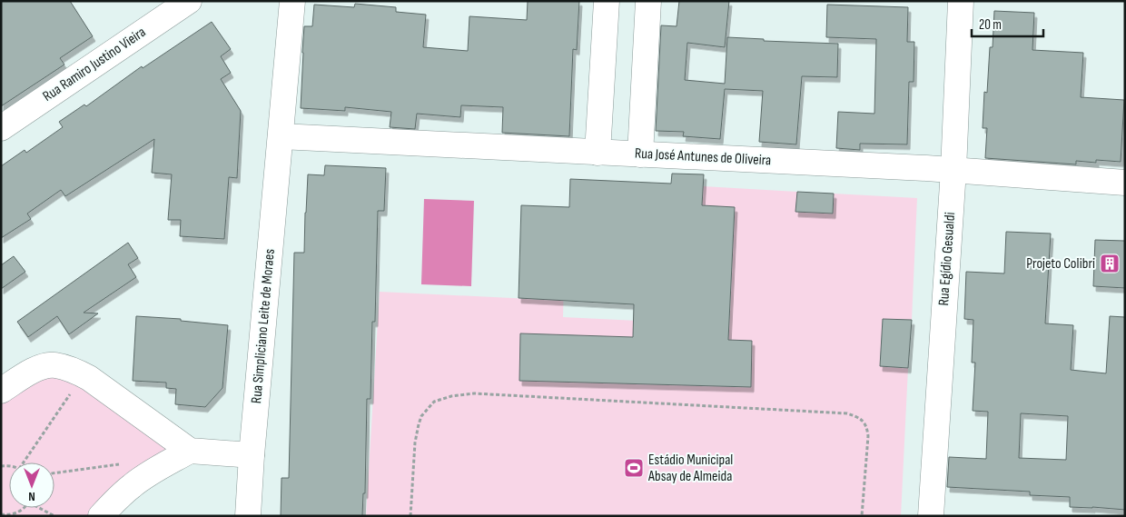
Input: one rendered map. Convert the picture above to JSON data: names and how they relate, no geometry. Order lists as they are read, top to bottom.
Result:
{
  "streets": {
    "street": [
      "Rua Ramiro Justino Vieira",
      "Rua José Antunes de Oliveira",
      "Rua Egídio Gesualdi",
      "Rua Simpliciano Leite de Moraes"
    ]
  },
  "crossings": [
    ["Rua José Antunes de Oliveira", "Rua Egídio Gesualdi"],
    ["Rua José Antunes de Oliveira", "Rua Simpliciano Leite de Moraes"]
  ],
  "places": {
    "building": ["Projeto Colibri"],
    "sports": ["Estádio Municipal Absay de Almeida"]
  },
  "scale_bar": "20 m",
  "north": "bottom"
}
